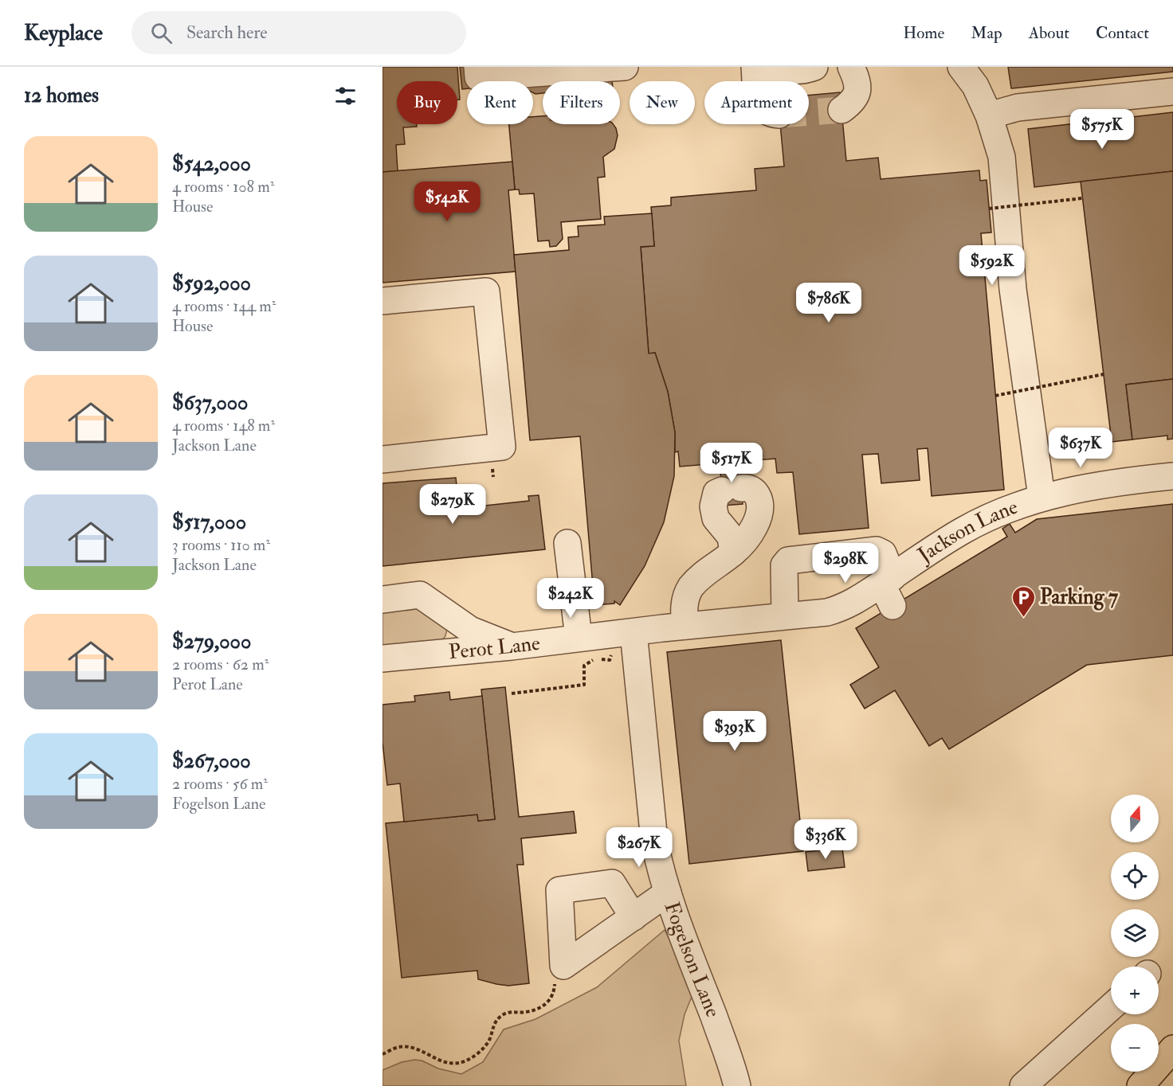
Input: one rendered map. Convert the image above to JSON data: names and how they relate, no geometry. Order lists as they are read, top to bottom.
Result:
{
  "streets": {
    "street": ["Jackson Lane", "Perot Lane", "Fogelson Lane"]
  },
  "crossings": [
    ["Jackson Lane", "Perot Lane"],
    ["Jackson Lane", "Fogelson Lane"],
    ["Perot Lane", "Fogelson Lane"]
  ],
  "places": {
    "parking": ["Parking 7"]
  },
  "north": "top",
  "page": {
    "header": "Keyplace",
    "search": "Search here",
    "nav": [
      "Home",
      "Map",
      "About",
      "Contact"
    ],
    "heading": "12 homes",
    "chip": [
      "Buy",
      "Rent",
      "Filters",
      "New",
      "Apartment"
    ],
    "price": [
      "$575K",
      "$542K",
      "$592K",
      "$786K",
      "$637K",
      "$517K",
      "$279K",
      "$298K",
      "$242K",
      "$393K",
      "$336K",
      "$267K"
    ],
    "list": [
      {
        "name": "$542,000",
        "note": "4 rooms · 108 m² · House"
      },
      {
        "name": "$592,000",
        "note": "4 rooms · 144 m² · House"
      },
      {
        "name": "$637,000",
        "note": "4 rooms · 148 m² · Jackson Lane"
      },
      {
        "name": "$517,000",
        "note": "3 rooms · 110 m² · Jackson Lane"
      },
      {
        "name": "$279,000",
        "note": "2 rooms · 62 m² · Perot Lane"
      },
      {
        "name": "$267,000",
        "note": "2 rooms · 56 m² · Fogelson Lane"
      }
    ],
    "map_buttons": ["+", "−"]
  }
}
